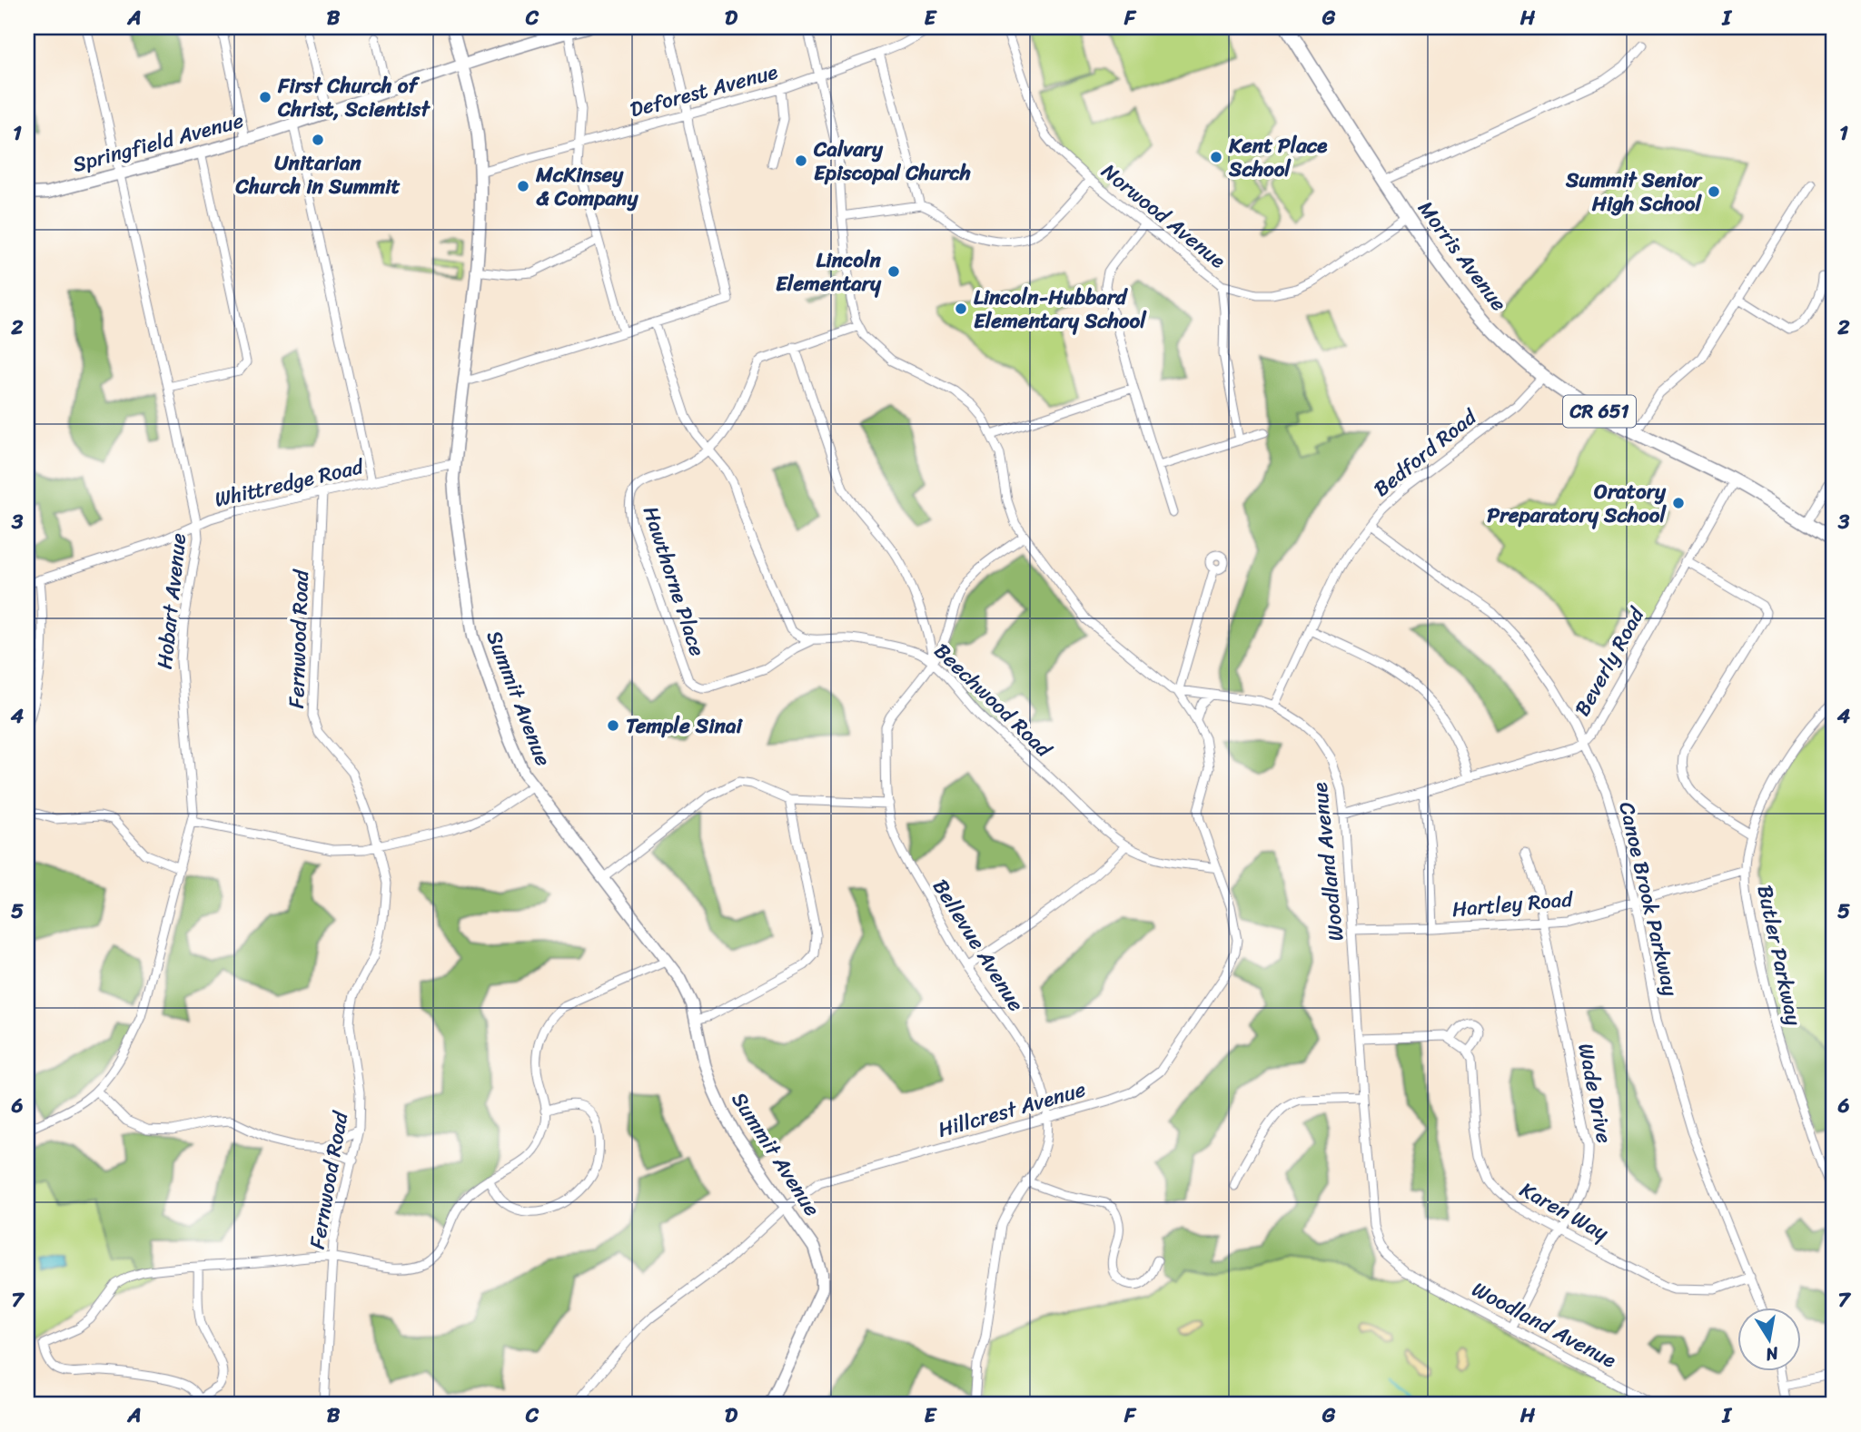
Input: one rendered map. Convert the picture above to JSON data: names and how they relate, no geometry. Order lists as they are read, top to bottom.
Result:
{
  "streets": {
    "main road": ["Morris Avenue", "CR 651"],
    "street": [
      "Deforest Avenue",
      "Springfield Avenue",
      "Norwood Avenue",
      "Bedford Road",
      "Whittredge Road",
      "Hawthorne Place",
      "Hobart Avenue",
      "Fernwood Road",
      "Beverly Road",
      "Summit Avenue",
      "Beechwood Road",
      "Woodland Avenue",
      "Canoe Brook Parkway",
      "Hartley Road",
      "Bellevue Avenue",
      "Butler Parkway",
      "Wade Drive",
      "Hillcrest Avenue",
      "Karen Way"
    ]
  },
  "crossings": [
    ["Deforest Avenue", "Summit Avenue"],
    ["Deforest Avenue", "Woodland Avenue"],
    ["Springfield Avenue", "Hobart Avenue"],
    ["Springfield Avenue", "Summit Avenue"],
    ["Norwood Avenue", "Morris Avenue"],
    ["Morris Avenue", "Bedford Road"],
    ["Morris Avenue", "Beverly Road"],
    ["Bedford Road", "Woodland Avenue"],
    ["Bedford Road", "Canoe Brook Parkway"],
    ["Whittredge Road", "Hobart Avenue"],
    ["Whittredge Road", "Fernwood Road"],
    ["Whittredge Road", "Summit Avenue"],
    ["Hawthorne Place", "Beechwood Road"],
    ["Hawthorne Place", "Woodland Avenue"],
    ["Beverly Road", "Woodland Avenue"],
    ["Beverly Road", "Canoe Brook Parkway"],
    ["Summit Avenue", "Hillcrest Avenue"],
    ["Beechwood Road", "Bellevue Avenue"],
    ["Beechwood Road", "Hillcrest Avenue"],
    ["Woodland Avenue", "Hartley Road"],
    ["Woodland Avenue", "Bellevue Avenue"],
    ["Woodland Avenue", "Wade Drive"],
    ["Woodland Avenue", "Hillcrest Avenue"],
    ["Canoe Brook Parkway", "Hartley Road"],
    ["Canoe Brook Parkway", "Karen Way"],
    ["Hartley Road", "Butler Parkway"],
    ["Hartley Road", "Wade Drive"],
    ["Bellevue Avenue", "Hillcrest Avenue"],
    ["Wade Drive", "Karen Way"]
  ],
  "places": [
    "First Church of Christ, Scientist",
    "Unitarian Church in Summit",
    "Kent Place School",
    "Calvary Episcopal Church",
    "McKinsey & Company",
    "Summit Senior High School",
    "Lincoln Elementary",
    "Lincoln-Hubbard Elementary School",
    "Oratory Preparatory School",
    "Temple Sinai"
  ],
  "north": "bottom",
  "grid": {
    "columns": [
      "A",
      "B",
      "C",
      "D",
      "E",
      "F",
      "G",
      "H",
      "I"
    ],
    "rows": [
      "1",
      "2",
      "3",
      "4",
      "5",
      "6",
      "7"
    ]
  }
}
